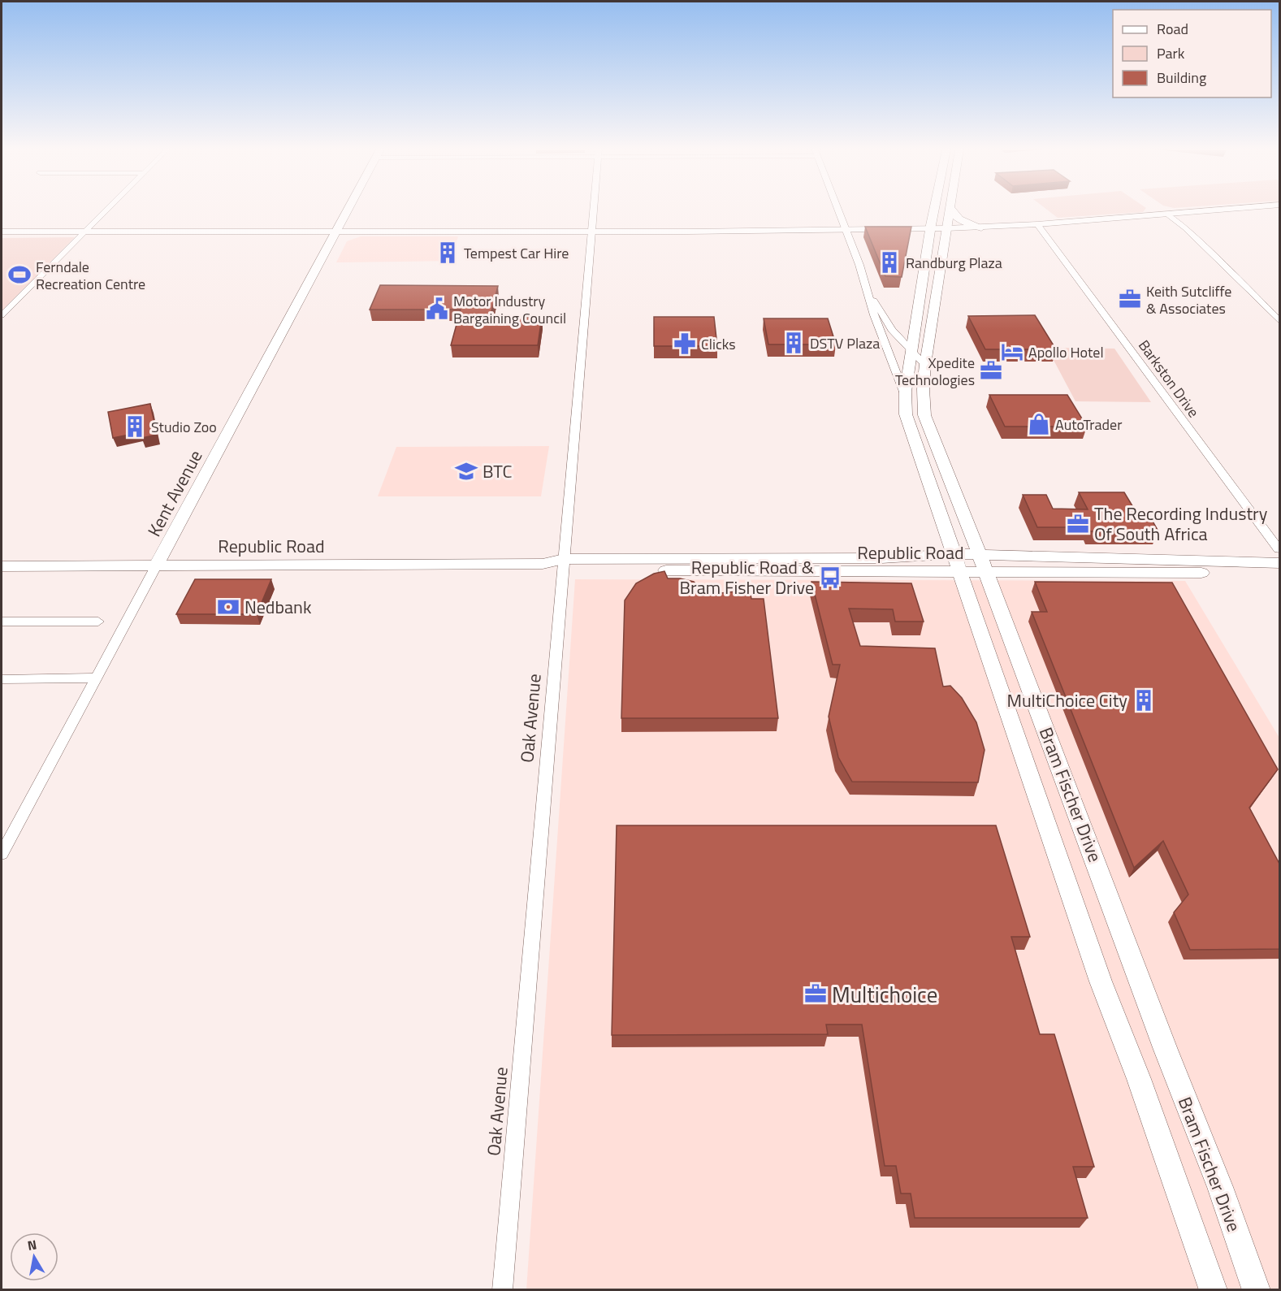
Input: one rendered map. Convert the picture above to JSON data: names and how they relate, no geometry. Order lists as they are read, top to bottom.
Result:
{
  "streets": {
    "main road": ["Kent Avenue", "Republic Road", "Bram Fischer Drive"],
    "street": ["Barkston Drive", "Oak Avenue"]
  },
  "crossings": [
    ["Barkston Drive", "Republic Road"],
    ["Kent Avenue", "Republic Road"],
    ["Republic Road", "Oak Avenue"],
    ["Republic Road", "Bram Fischer Drive"]
  ],
  "places": {
    "building": [
      "Tempest Car Hire",
      "Randburg Plaza",
      "DSTV Plaza",
      "Studio Zoo",
      "MultiChoice City"
    ],
    "sports": ["Ferndale Recreation Centre"],
    "office": [
      "Keith Sutcliffe & Associates",
      "Xpedite Technologies",
      "The Recording Industry Of South Africa",
      "Multichoice"
    ],
    "public building": ["Motor Industry Bargaining Council"],
    "pharmacy": ["Clicks"],
    "hotel": ["Apollo Hotel"],
    "shop": ["AutoTrader"],
    "school or university": ["BTC"],
    "bus stop": ["Republic Road & Bram Fisher Drive"],
    "bank": ["Nedbank"]
  },
  "legend": ["Road", "Park", "Building"],
  "north": "top"
}
